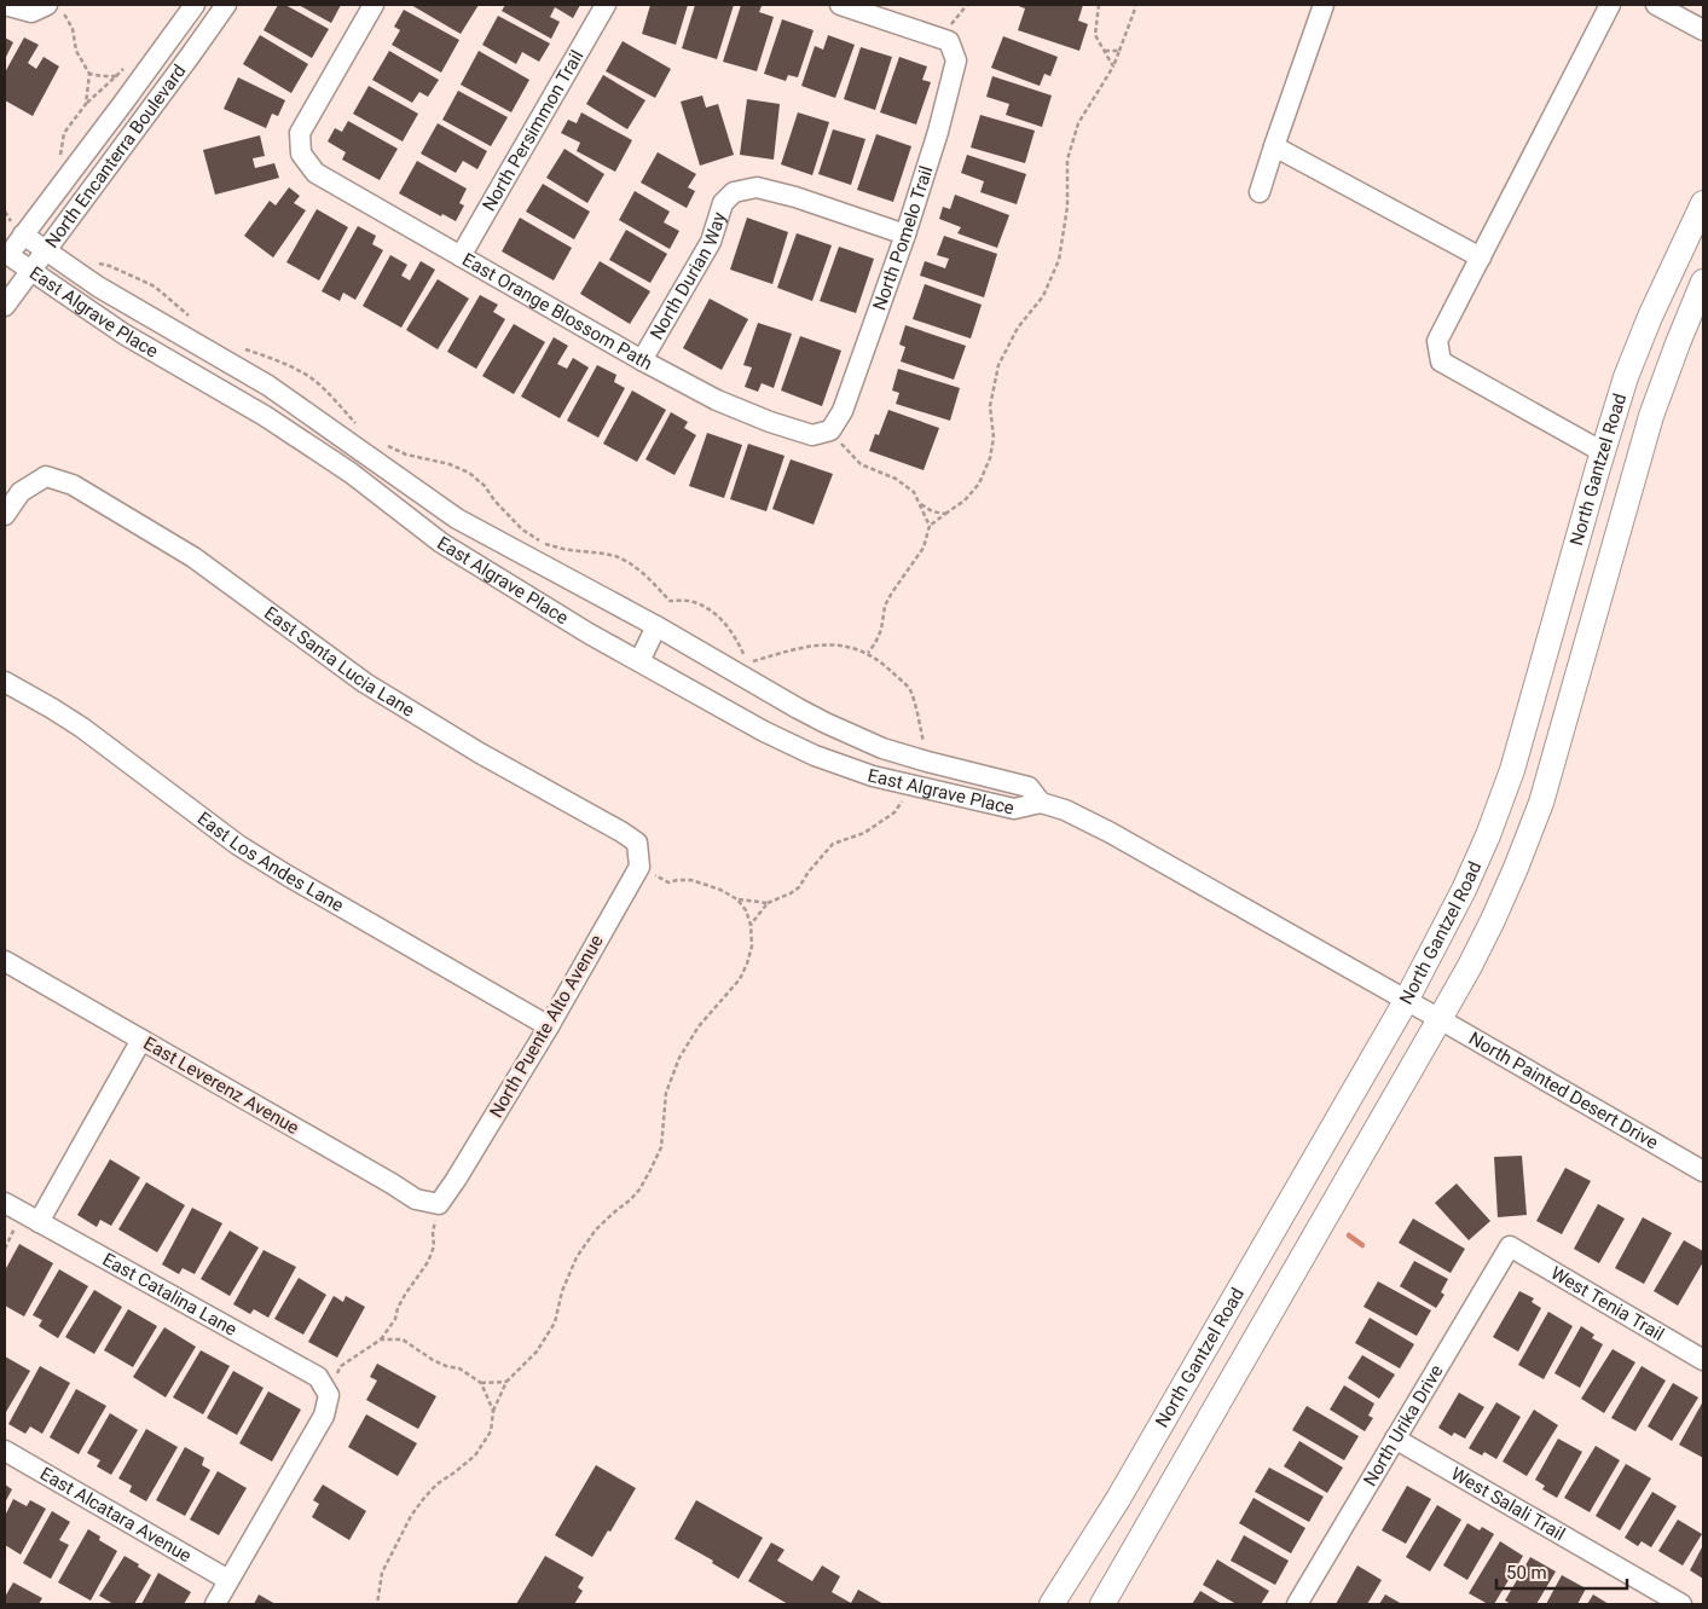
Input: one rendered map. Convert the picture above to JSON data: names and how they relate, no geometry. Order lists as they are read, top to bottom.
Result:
{
  "streets": {
    "main road": ["North Gantzel Road"],
    "street": [
      "North Persimmon Trail",
      "North Encanterra Boulevard",
      "North Pomelo Trail",
      "North Durian Way",
      "East Algrave Place",
      "East Orange Blossom Path",
      "East Santa Lucia Lane",
      "East Los Andes Lane",
      "North Puente Alto Avenue",
      "East Leverenz Avenue",
      "North Painted Desert Drive",
      "East Catalina Lane",
      "West Tenia Trail",
      "North Urika Drive",
      "West Salali Trail",
      "East Alcatara Avenue"
    ]
  },
  "crossings": [
    ["North Persimmon Trail", "East Orange Blossom Path"],
    ["North Encanterra Boulevard", "East Algrave Place"],
    ["North Pomelo Trail", "North Durian Way"],
    ["North Pomelo Trail", "East Orange Blossom Path"],
    ["North Durian Way", "East Orange Blossom Path"],
    ["East Algrave Place", "North Gantzel Road"],
    ["East Algrave Place", "North Painted Desert Drive"],
    ["North Gantzel Road", "North Painted Desert Drive"],
    ["East Santa Lucia Lane", "North Puente Alto Avenue"],
    ["East Los Andes Lane", "North Puente Alto Avenue"],
    ["North Puente Alto Avenue", "East Leverenz Avenue"],
    ["West Tenia Trail", "North Urika Drive"],
    ["North Urika Drive", "West Salali Trail"]
  ],
  "scale_bar": "50 m"
}
